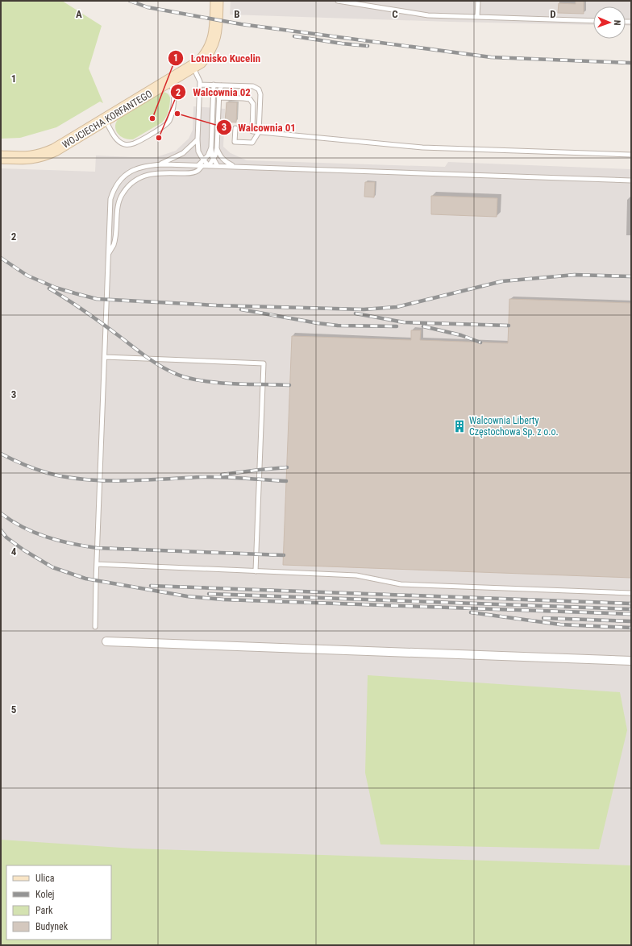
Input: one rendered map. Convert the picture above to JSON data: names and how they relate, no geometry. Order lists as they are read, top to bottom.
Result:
{
  "streets": {
    "street": ["WOJCIECHA KORFANTEGO"]
  },
  "places": {
    "other": ["Walcownia 01", "Lotnisko Kucelin", "Walcownia 02"],
    "building": ["Walcownia Liberty Częstochowa Sp. z o.o."]
  },
  "legend": [
    "Ulica",
    "Kolej",
    "Park",
    "Budynek"
  ],
  "north": "right",
  "grid": {
    "columns": [
      "A",
      "B",
      "C",
      "D"
    ],
    "rows": [
      "1",
      "2",
      "3",
      "4",
      "5"
    ]
  }
}
